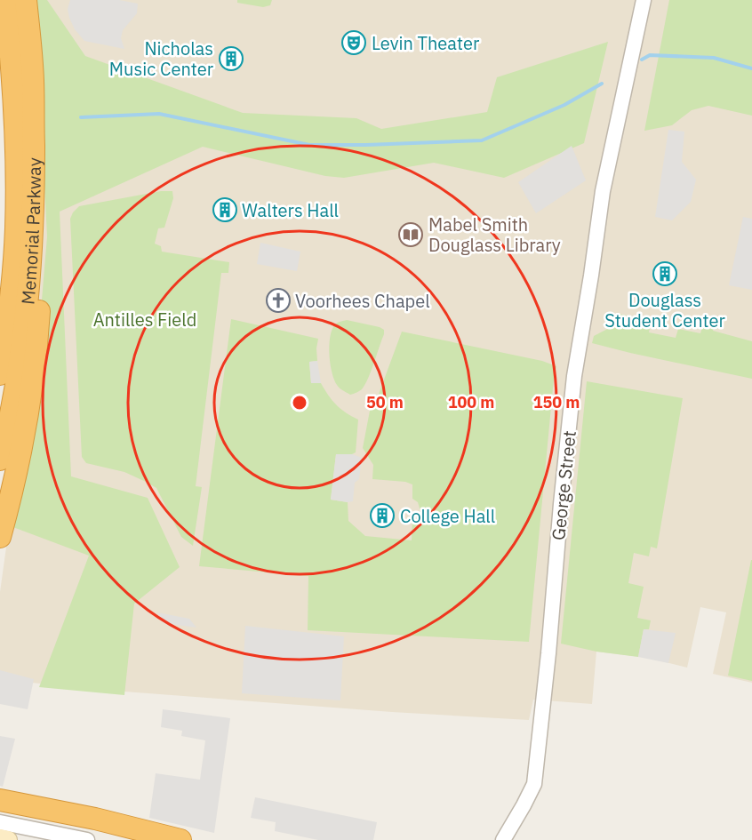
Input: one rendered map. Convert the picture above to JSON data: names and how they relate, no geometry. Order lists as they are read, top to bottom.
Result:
{
  "streets": {
    "highway": ["Memorial Parkway"],
    "street": ["George Street"]
  },
  "parks": ["Antilles Field"],
  "places": {
    "theatre": ["Levin Theater"],
    "building": [
      "Nicholas Music Center",
      "Walters Hall",
      "Douglass Student Center",
      "College Hall"
    ],
    "library": ["Mabel Smith Douglass Library"],
    "church": ["Voorhees Chapel"]
  },
  "rings": ["50 m", "100 m", "150 m"]
}
